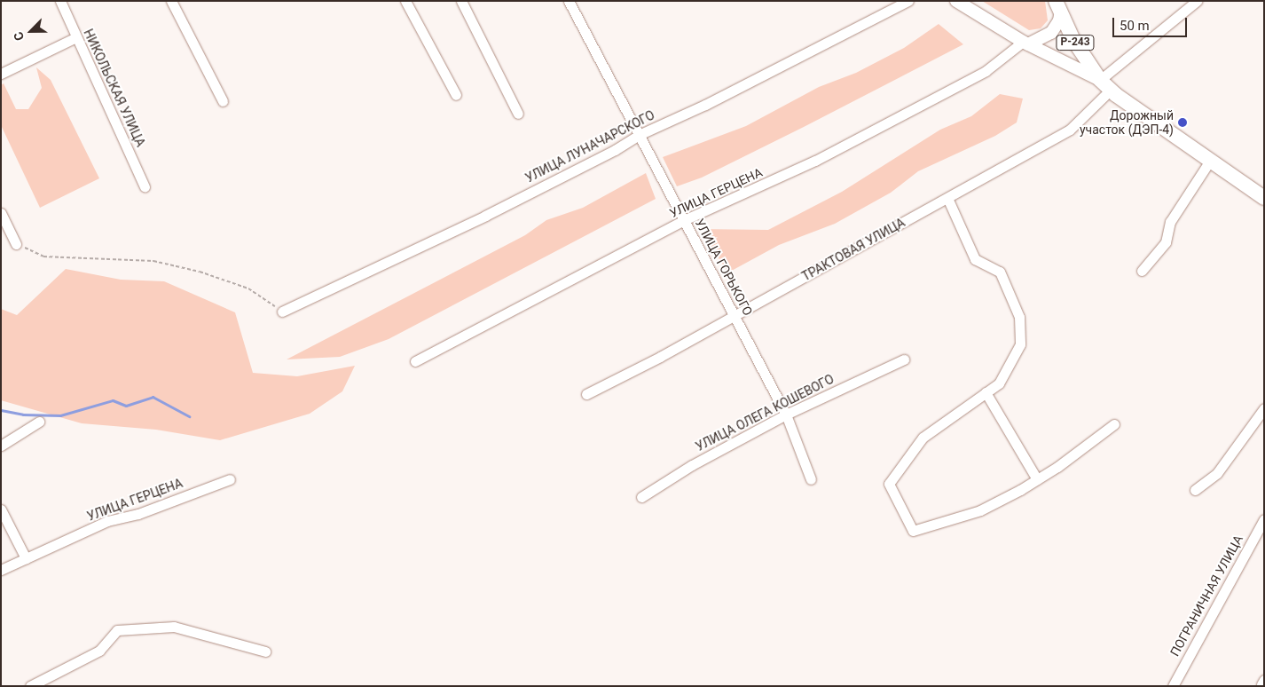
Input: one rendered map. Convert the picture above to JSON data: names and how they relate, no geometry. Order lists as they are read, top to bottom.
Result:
{
  "streets": {
    "highway": ["Р-243"],
    "street": [
      "НИКОЛЬСКАЯ УЛИЦА",
      "УЛИЦА ЛУНАЧАРСКОГО",
      "УЛИЦА ГЕРЦЕНА",
      "ТРАКТОВАЯ УЛИЦА",
      "УЛИЦА ГОРЬКОГО",
      "УЛИЦА ОЛЕГА КОШЕВОГО",
      "ПОГРАНИЧНАЯ УЛИЦА"
    ]
  },
  "crossings": [
    ["Р-243", "ТРАКТОВАЯ УЛИЦА"],
    ["УЛИЦА ЛУНАЧАРСКОГО", "УЛИЦА ГОРЬКОГО"],
    ["УЛИЦА ГЕРЦЕНА", "УЛИЦА ГОРЬКОГО"],
    ["ТРАКТОВАЯ УЛИЦА", "УЛИЦА ГОРЬКОГО"],
    ["УЛИЦА ГОРЬКОГО", "УЛИЦА ОЛЕГА КОШЕВОГО"]
  ],
  "places": ["Дорожный участок (ДЭП-4)"],
  "scale_bar": "50 m",
  "north": "bottom left"
}
